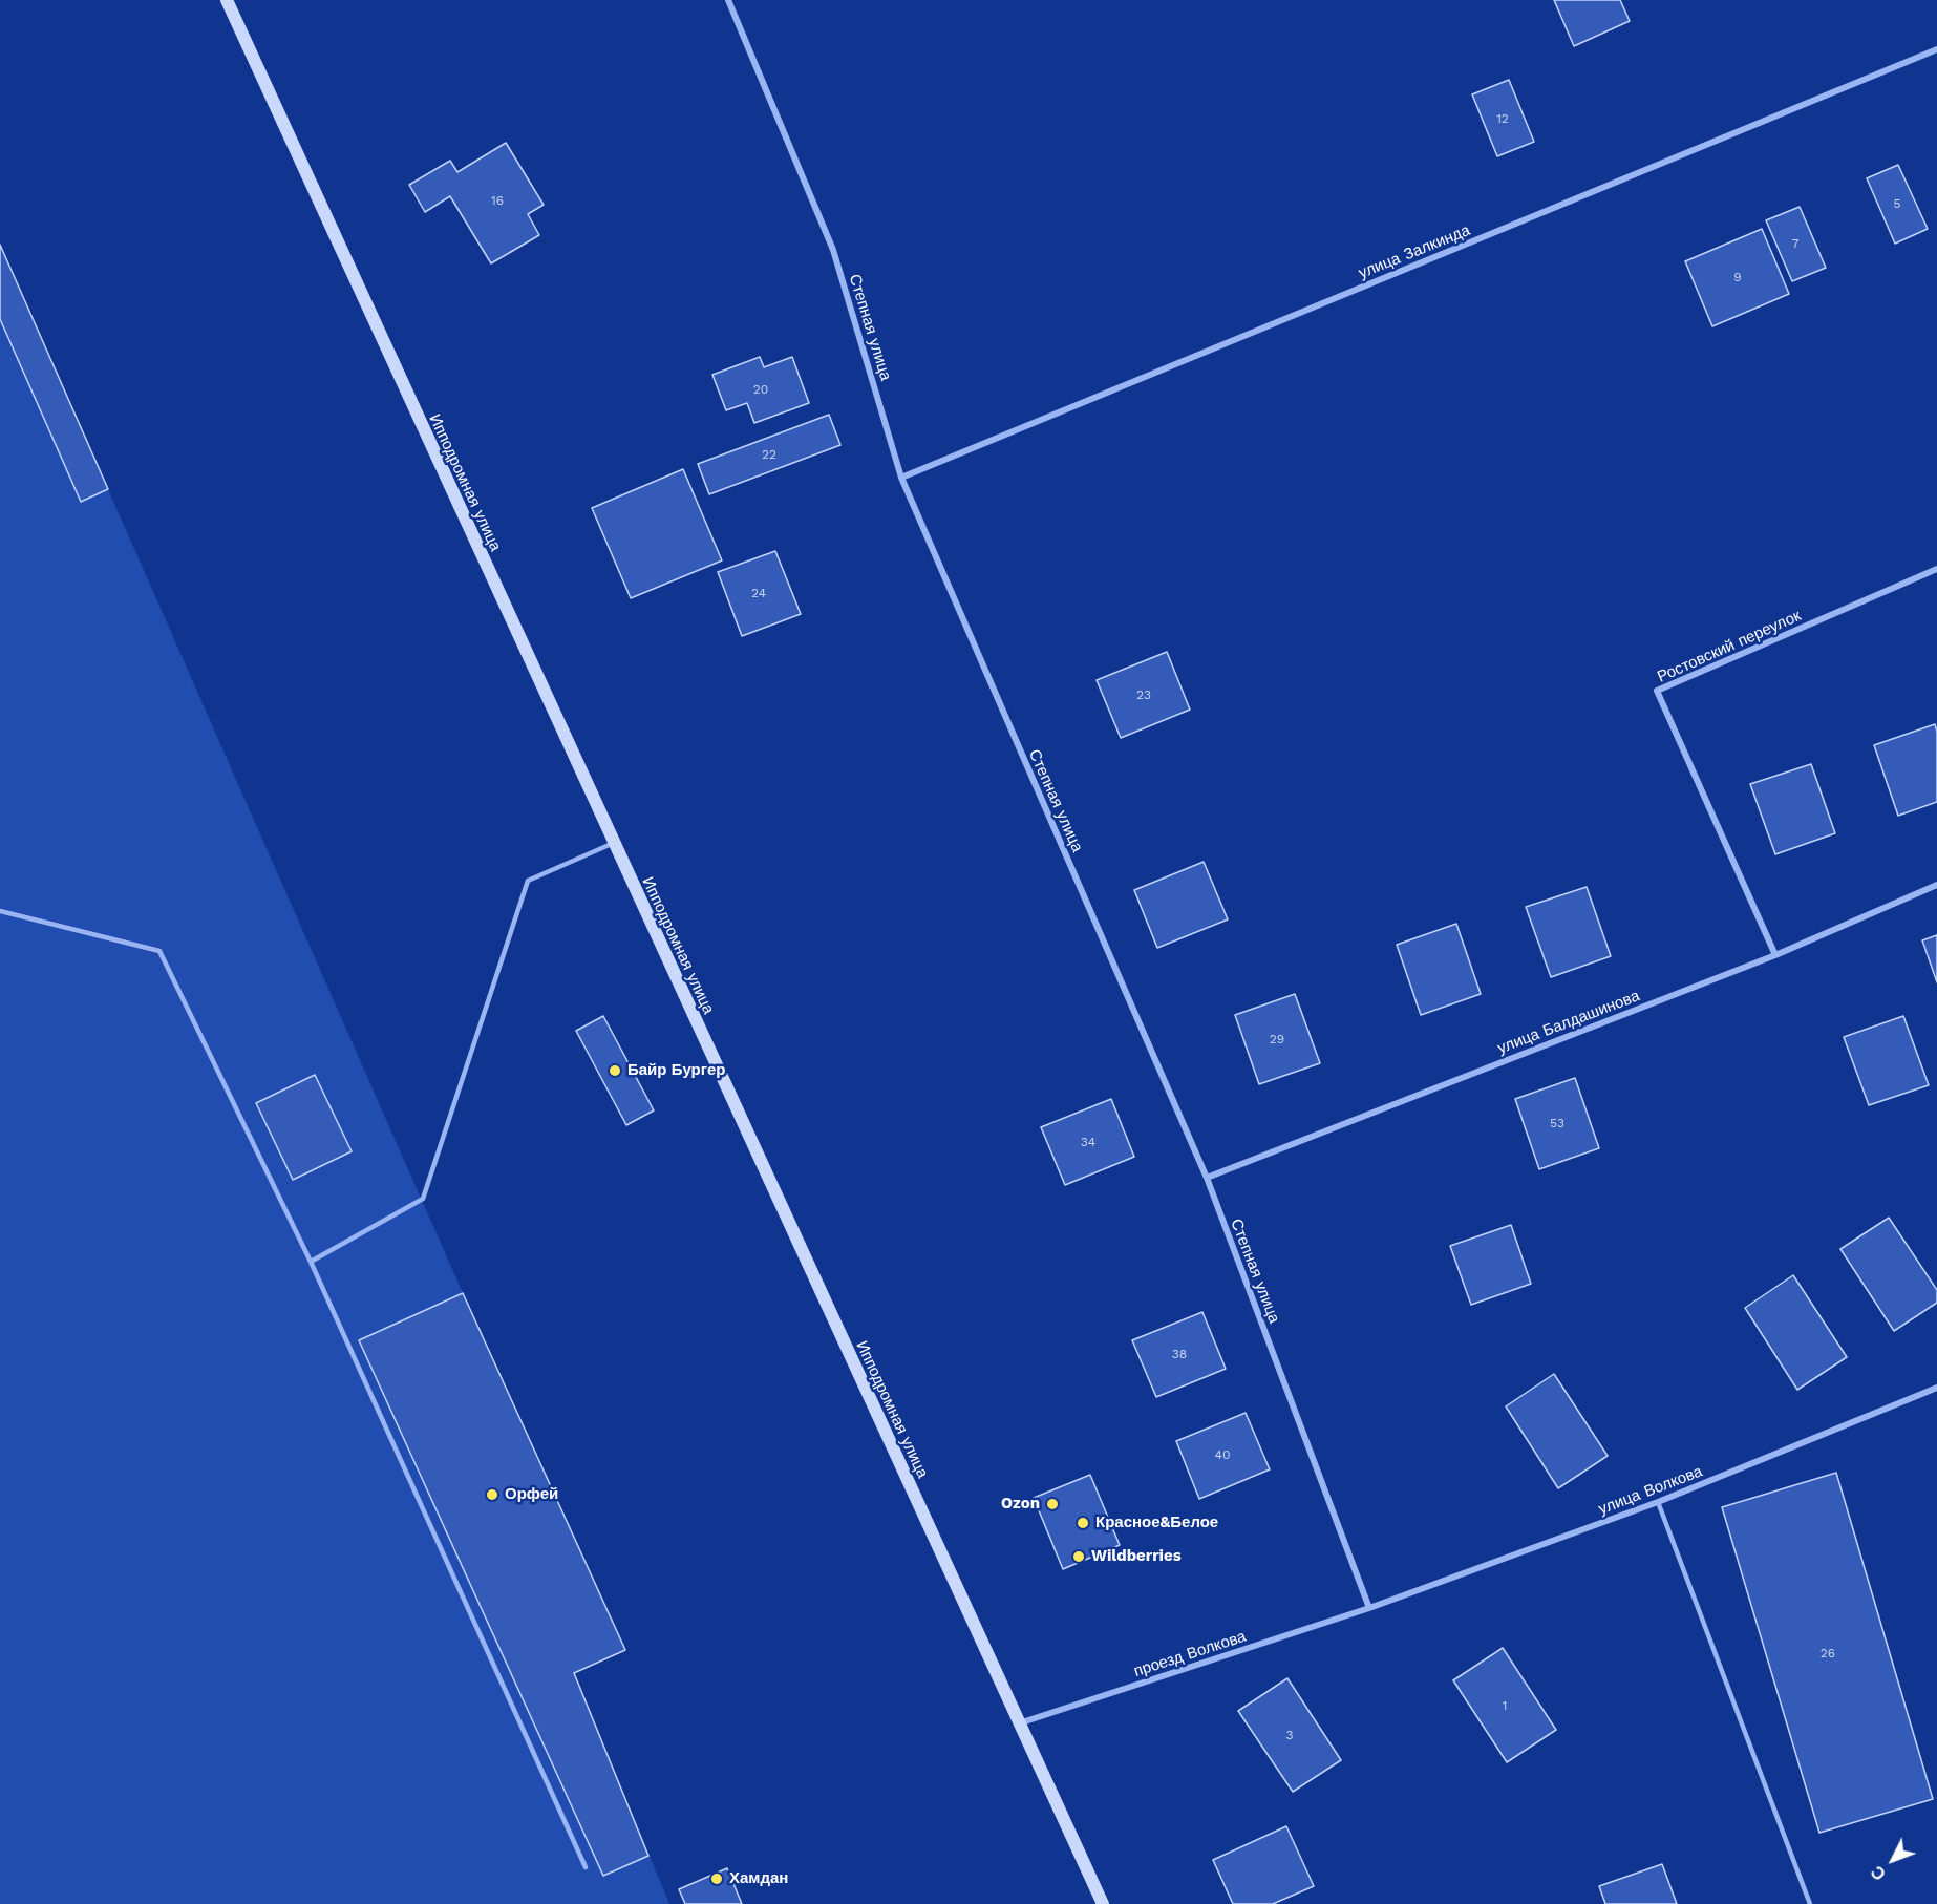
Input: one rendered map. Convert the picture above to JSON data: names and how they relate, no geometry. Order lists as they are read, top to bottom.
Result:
{
  "streets": {
    "main road": ["Ипподромная улица"],
    "street": [
      "улица Залкинда",
      "Степная улица",
      "Ростовский переулок",
      "улица Балдашинова",
      "улица Волкова",
      "проезд Волкова"
    ]
  },
  "crossings": [
    ["улица Залкинда", "Степная улица"],
    ["Степная улица", "улица Балдашинова"],
    ["Степная улица", "улица Волкова"],
    ["Степная улица", "проезд Волкова"],
    ["Ипподромная улица", "проезд Волкова"],
    ["Ростовский переулок", "улица Балдашинова"],
    ["улица Волкова", "проезд Волкова"]
  ],
  "places": [
    "Байр Бургер",
    "Орфей",
    "Ozon",
    "Красное&Белое",
    "Wildberries",
    "Хамдан"
  ],
  "house_numbers": [
    "12",
    "16",
    "5",
    "7",
    "9",
    "20",
    "22",
    "24",
    "23",
    "29",
    "53",
    "34",
    "38",
    "40",
    "26",
    "1",
    "3"
  ],
  "north": "bottom left"
}
